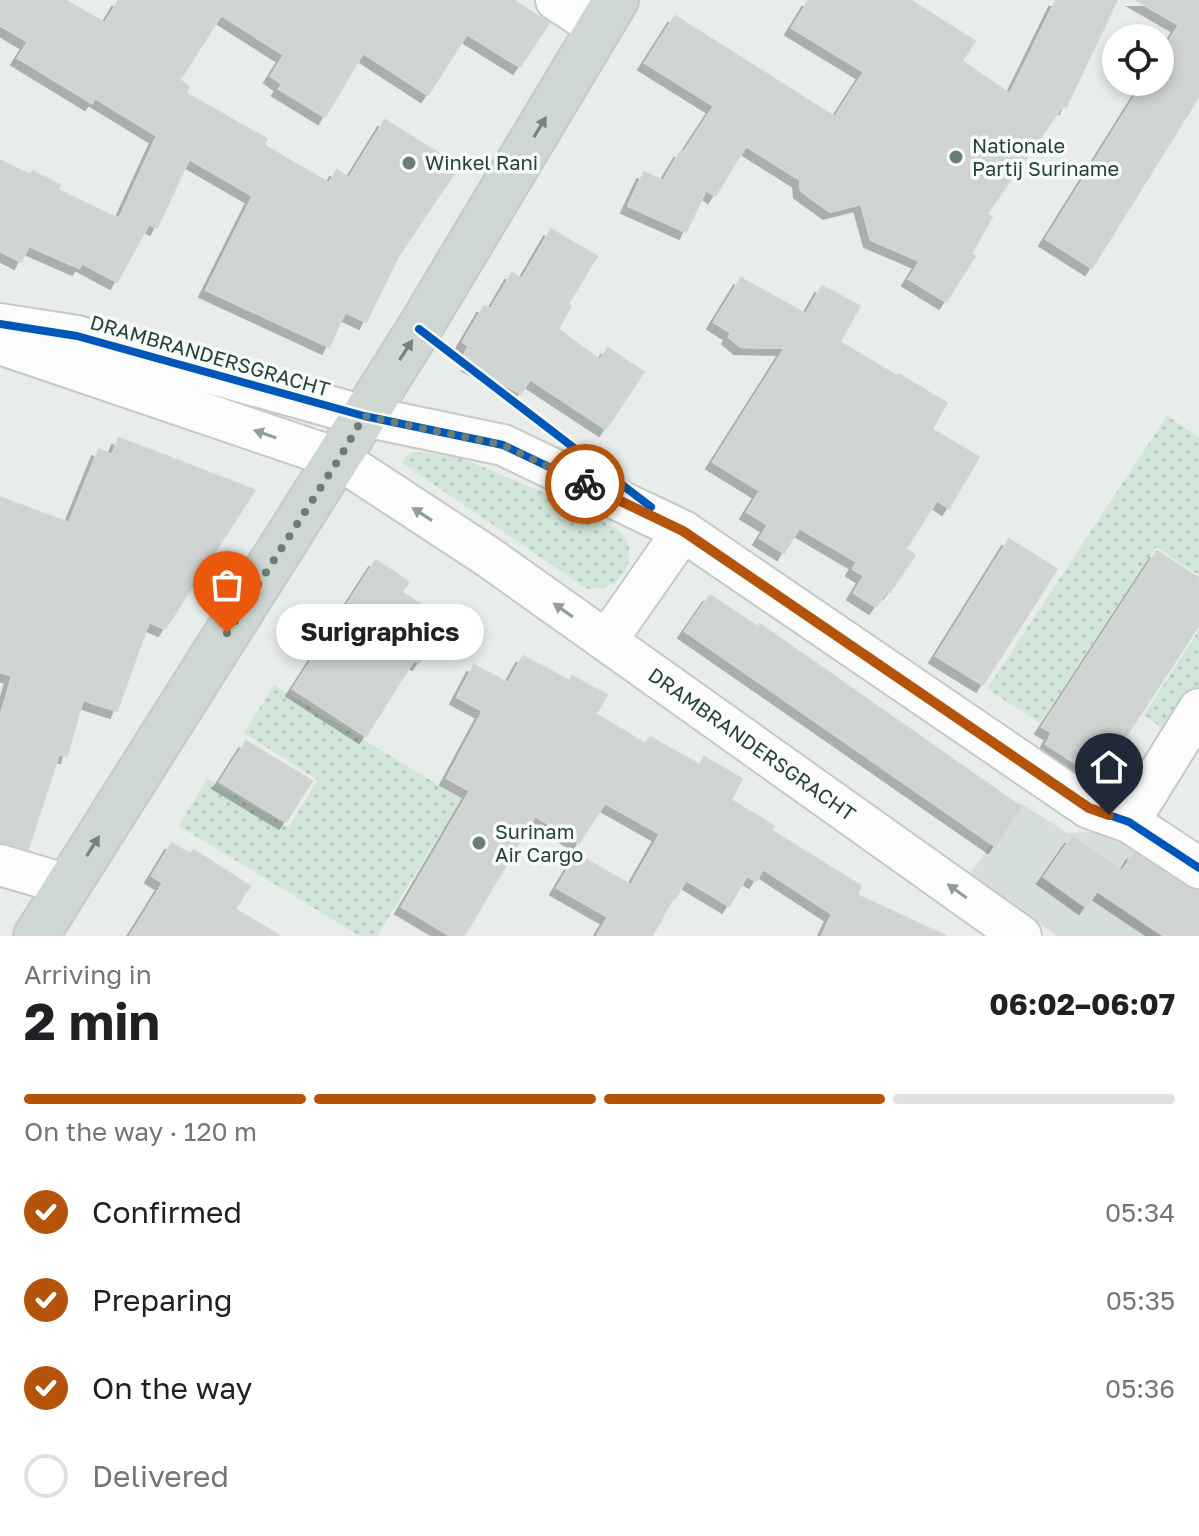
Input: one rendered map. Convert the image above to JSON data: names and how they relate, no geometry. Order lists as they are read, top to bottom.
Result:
{
  "streets": {
    "street": ["DRAMBRANDERSGRACHT"]
  },
  "places": [
    "Nationale Partij Suriname",
    "Winkel Rani",
    "Surigraphics",
    "Surinam Air Cargo"
  ],
  "page": {
    "bubble": "Surigraphics",
    "heading": ["2 min", "Arriving in", "06:02–06:07"],
    "bar": "On the way · 120 m",
    "list": [
      ["Confirmed", "05:34"],
      ["Preparing", "05:35"],
      ["On the way", "05:36"],
      "Delivered"
    ]
  }
}
